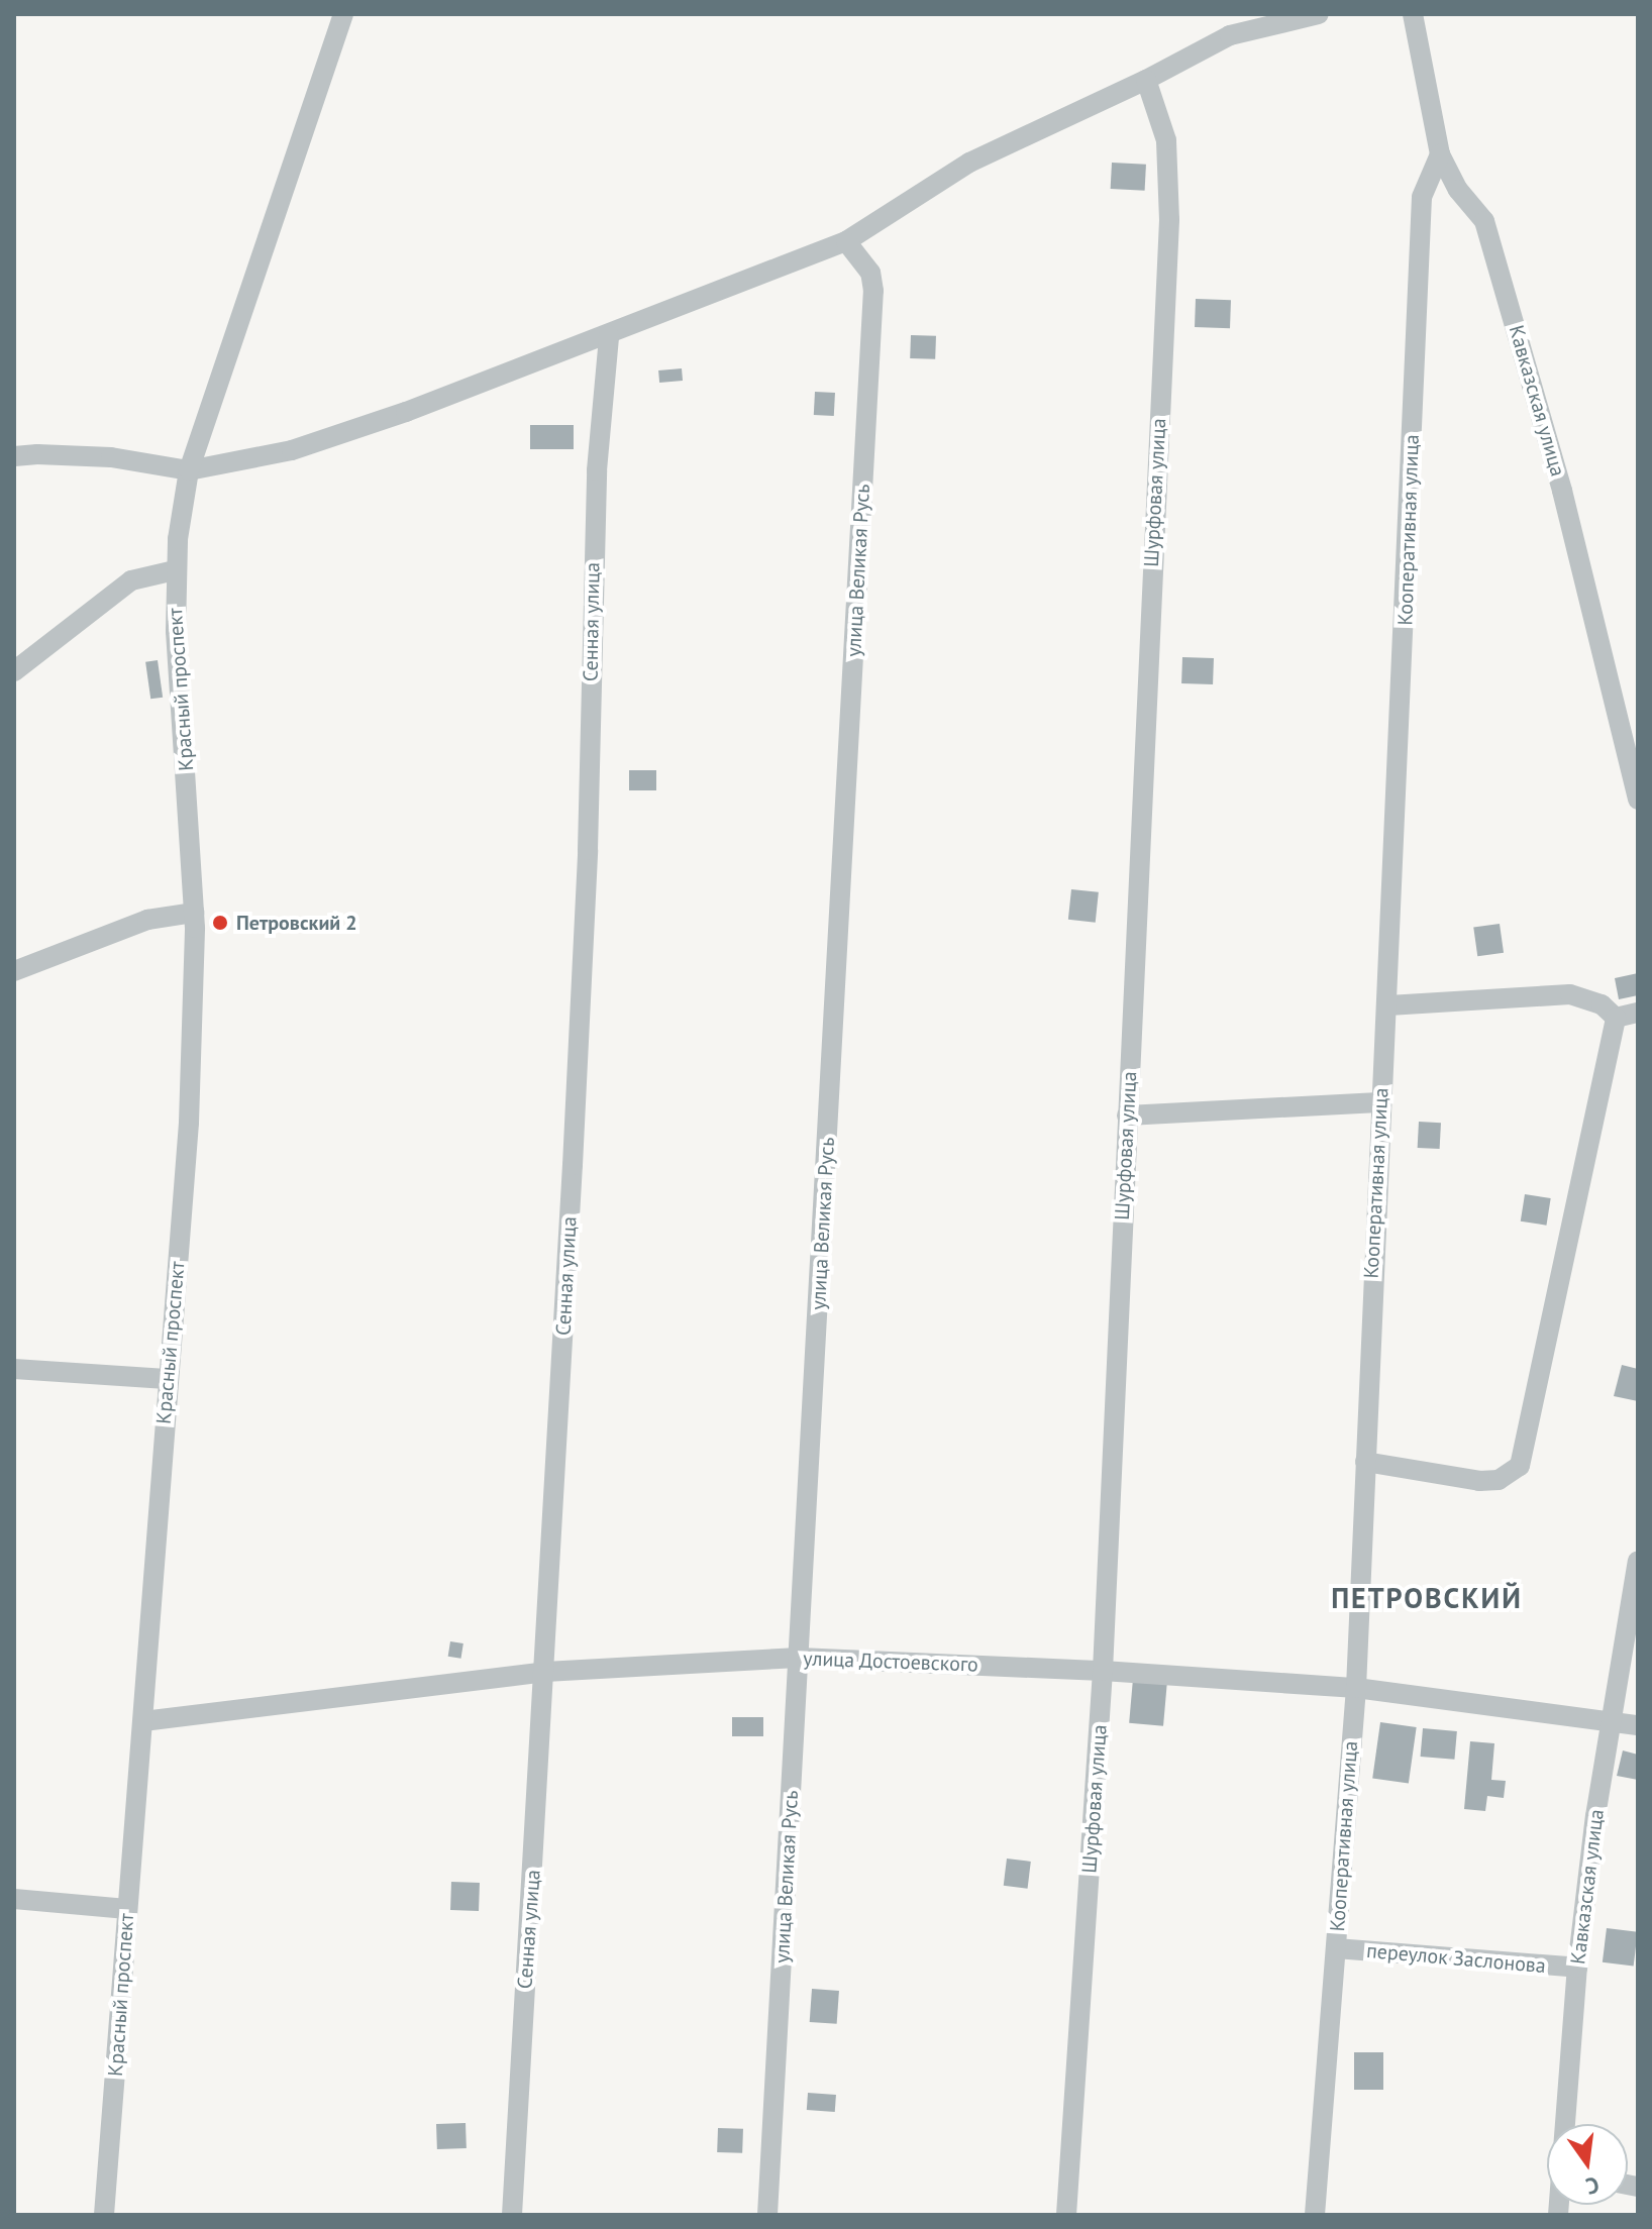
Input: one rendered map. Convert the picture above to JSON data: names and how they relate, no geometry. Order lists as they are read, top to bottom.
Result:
{
  "streets": {
    "street": [
      "Кавказская улица",
      "Шурфовая улица",
      "Кооперативная улица",
      "улица Великая Русь",
      "Сенная улица",
      "Красный проспект",
      "улица Достоевского",
      "переулок Заслонова"
    ]
  },
  "crossings": [
    ["Кавказская улица", "Кооперативная улица"],
    ["Кавказская улица", "улица Достоевского"],
    ["Кавказская улица", "переулок Заслонова"],
    ["Шурфовая улица", "улица Достоевского"],
    ["Кооперативная улица", "улица Достоевского"],
    ["Кооперативная улица", "переулок Заслонова"],
    ["улица Великая Русь", "улица Достоевского"],
    ["Сенная улица", "улица Достоевского"],
    ["Красный проспект", "улица Достоевского"]
  ],
  "districts": ["ПЕТРОВСКИЙ"],
  "places": ["Петровский 2"],
  "north": "bottom"
}
